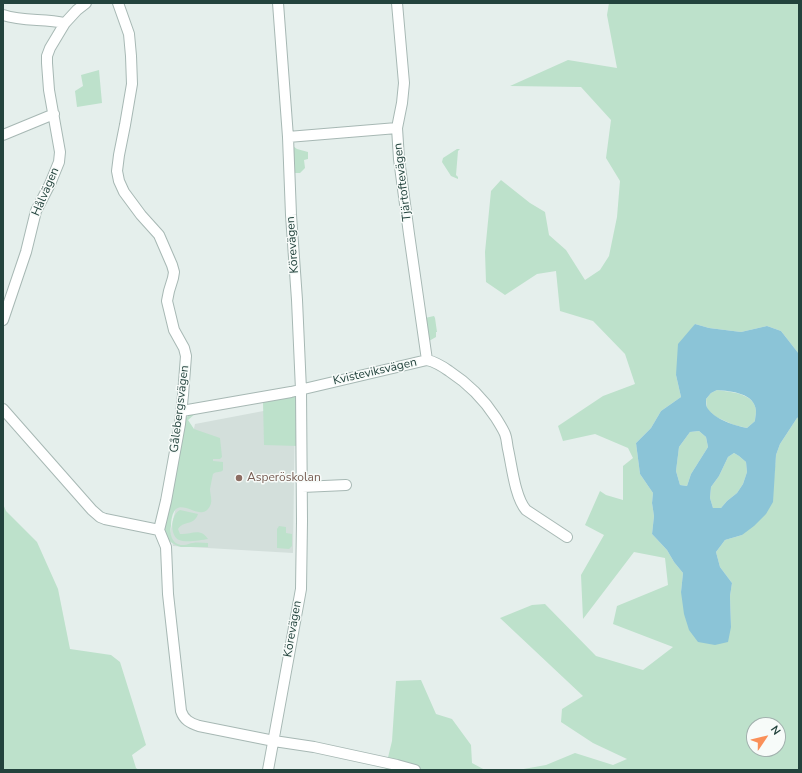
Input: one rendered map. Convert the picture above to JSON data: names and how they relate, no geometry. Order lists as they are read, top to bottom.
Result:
{
  "streets": {
    "street": [
      "Tjärtoftevägen",
      "Hålvägen",
      "Körevägen",
      "Kvisteviksvägen",
      "Gålebergsvägen"
    ]
  },
  "crossings": [
    ["Tjärtoftevägen", "Kvisteviksvägen"],
    ["Körevägen", "Kvisteviksvägen"],
    ["Kvisteviksvägen", "Gålebergsvägen"]
  ],
  "places": ["Asperöskolan"],
  "north": "top right"
}
